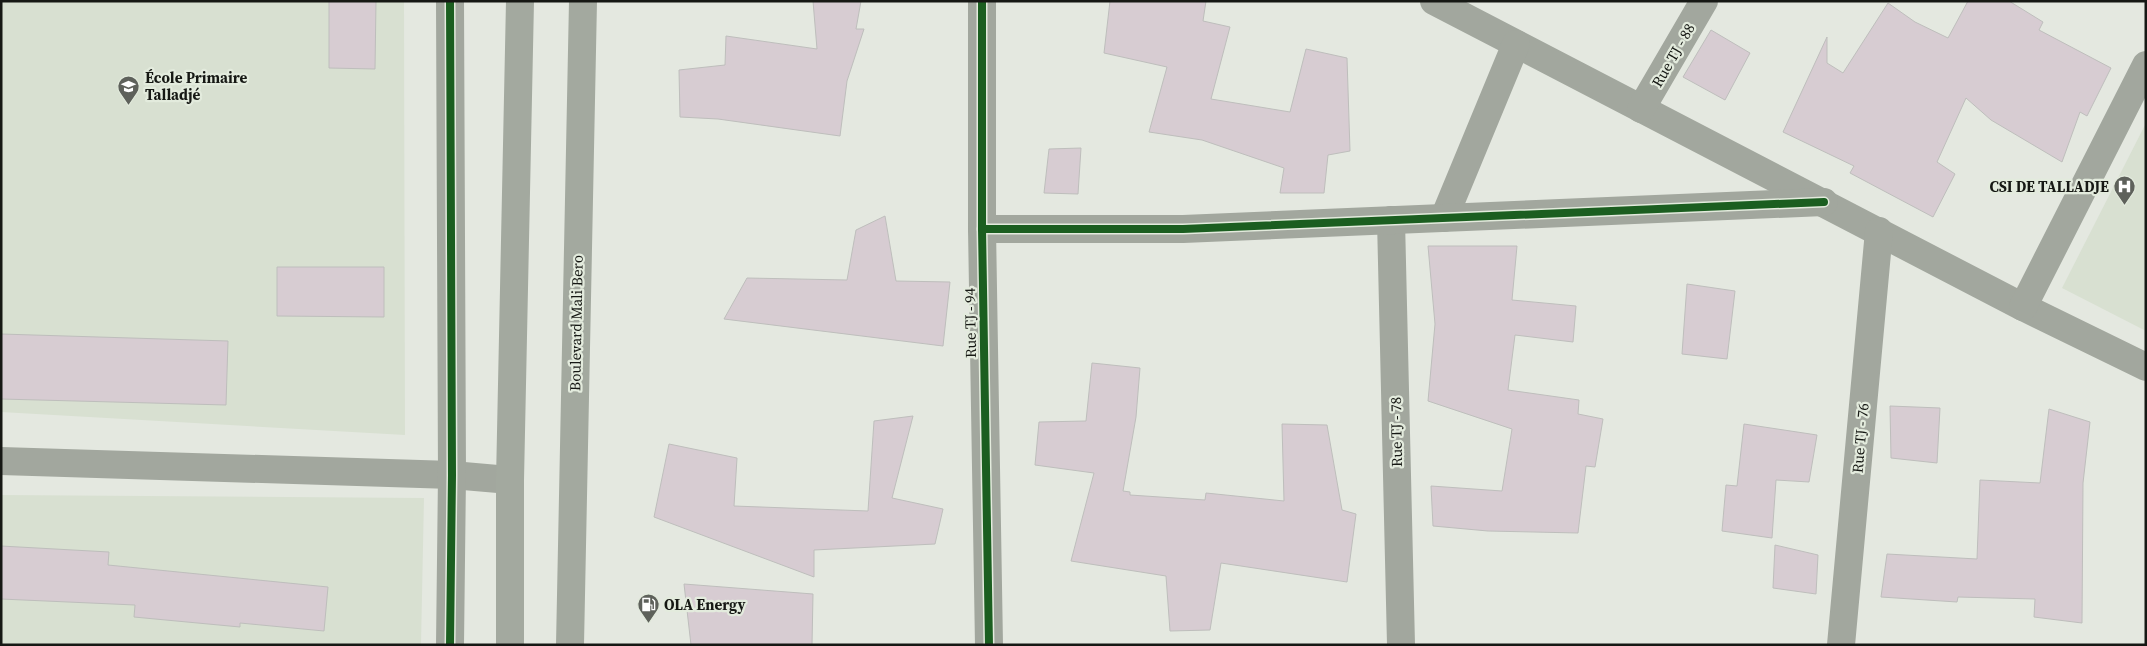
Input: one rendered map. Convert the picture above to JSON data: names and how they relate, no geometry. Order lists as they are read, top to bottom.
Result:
{
  "streets": {
    "main road": ["Boulevard Mali Bero"],
    "street": [
      "Rue TJ - 88",
      "Rue TJ - 94",
      "Rue TJ - 78",
      "Rue TJ - 76"
    ]
  },
  "places": {
    "school or university": ["École Primaire Talladjé"],
    "hospital": ["CSI DE TALLADJE"],
    "fuel station": ["OLA Energy"]
  }
}
